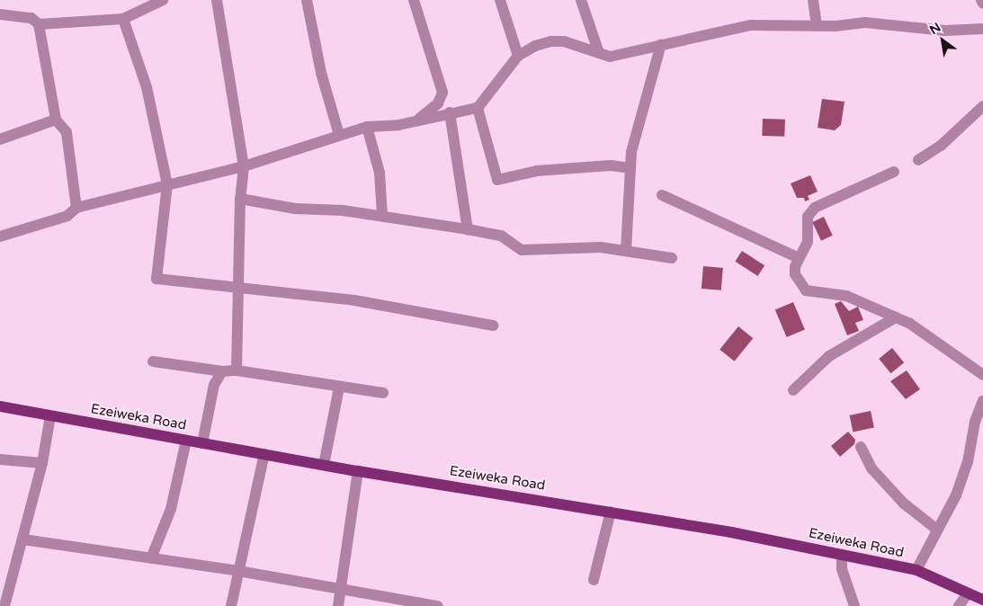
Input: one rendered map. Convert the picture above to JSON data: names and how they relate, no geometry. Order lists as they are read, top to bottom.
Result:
{
  "streets": {
    "main road": ["Ezeiweka Road"]
  },
  "north": "top left"
}
